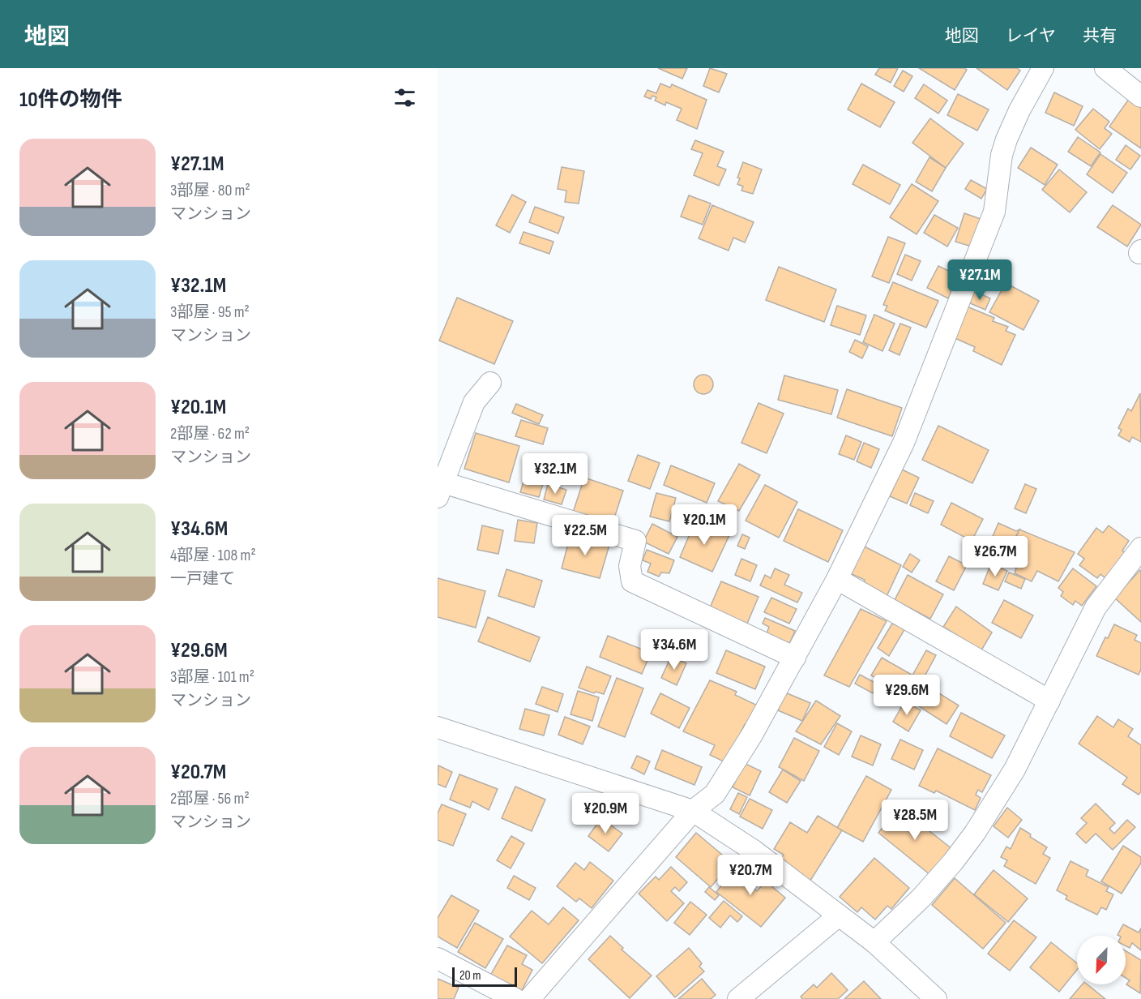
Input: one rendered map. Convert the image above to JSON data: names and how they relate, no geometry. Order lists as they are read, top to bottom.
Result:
{
  "scale_bar": "20 m",
  "north": "bottom left",
  "page": {
    "header": "地図",
    "nav": ["地図", "レイヤ", "共有"],
    "heading": "10件の物件",
    "list": [
      {
        "name": "¥27.1M",
        "note": "3部屋 · 80 m² · マンション"
      },
      {
        "name": "¥32.1M",
        "note": "3部屋 · 95 m² · マンション"
      },
      {
        "name": "¥20.1M",
        "note": "2部屋 · 62 m² · マンション"
      },
      {
        "name": "¥34.6M",
        "note": "4部屋 · 108 m² · 一戸建て"
      },
      {
        "name": "¥29.6M",
        "note": "3部屋 · 101 m² · マンション"
      },
      {
        "name": "¥20.7M",
        "note": "2部屋 · 56 m² · マンション"
      }
    ],
    "price": [
      "¥27.1M",
      "¥32.1M",
      "¥20.1M",
      "¥22.5M",
      "¥26.7M",
      "¥34.6M",
      "¥29.6M",
      "¥20.9M",
      "¥28.5M",
      "¥20.7M"
    ],
    "scale": "20 m"
  }
}
